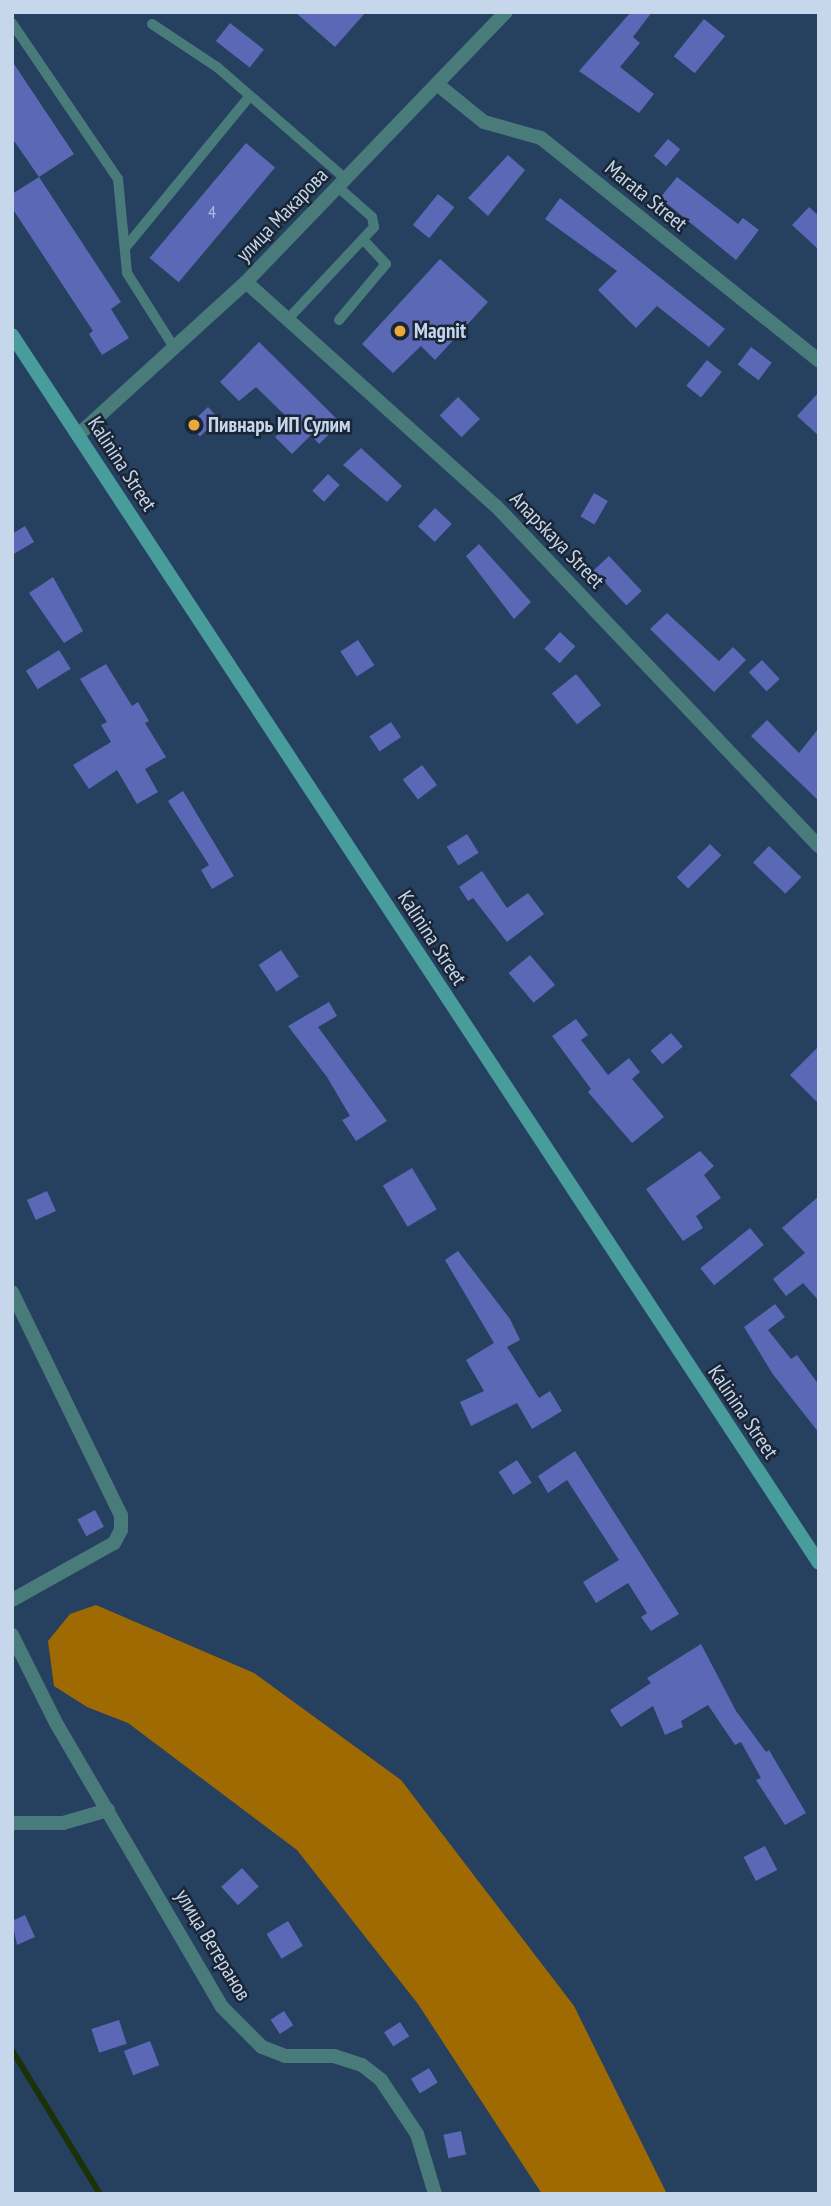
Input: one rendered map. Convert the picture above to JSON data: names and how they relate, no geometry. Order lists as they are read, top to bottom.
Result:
{
  "streets": {
    "main road": ["Kalinina Street"],
    "street": [
      "Marata Street",
      "улица Макарова",
      "Anapskaya Street",
      "улица Ветеранов"
    ]
  },
  "crossings": [
    ["Marata Street", "улица Макарова"],
    ["улица Макарова", "Kalinina Street"],
    ["улица Макарова", "Anapskaya Street"]
  ],
  "places": ["Magnit", "Пивнарь ИП Сулим"],
  "house_numbers": ["4"]
}
